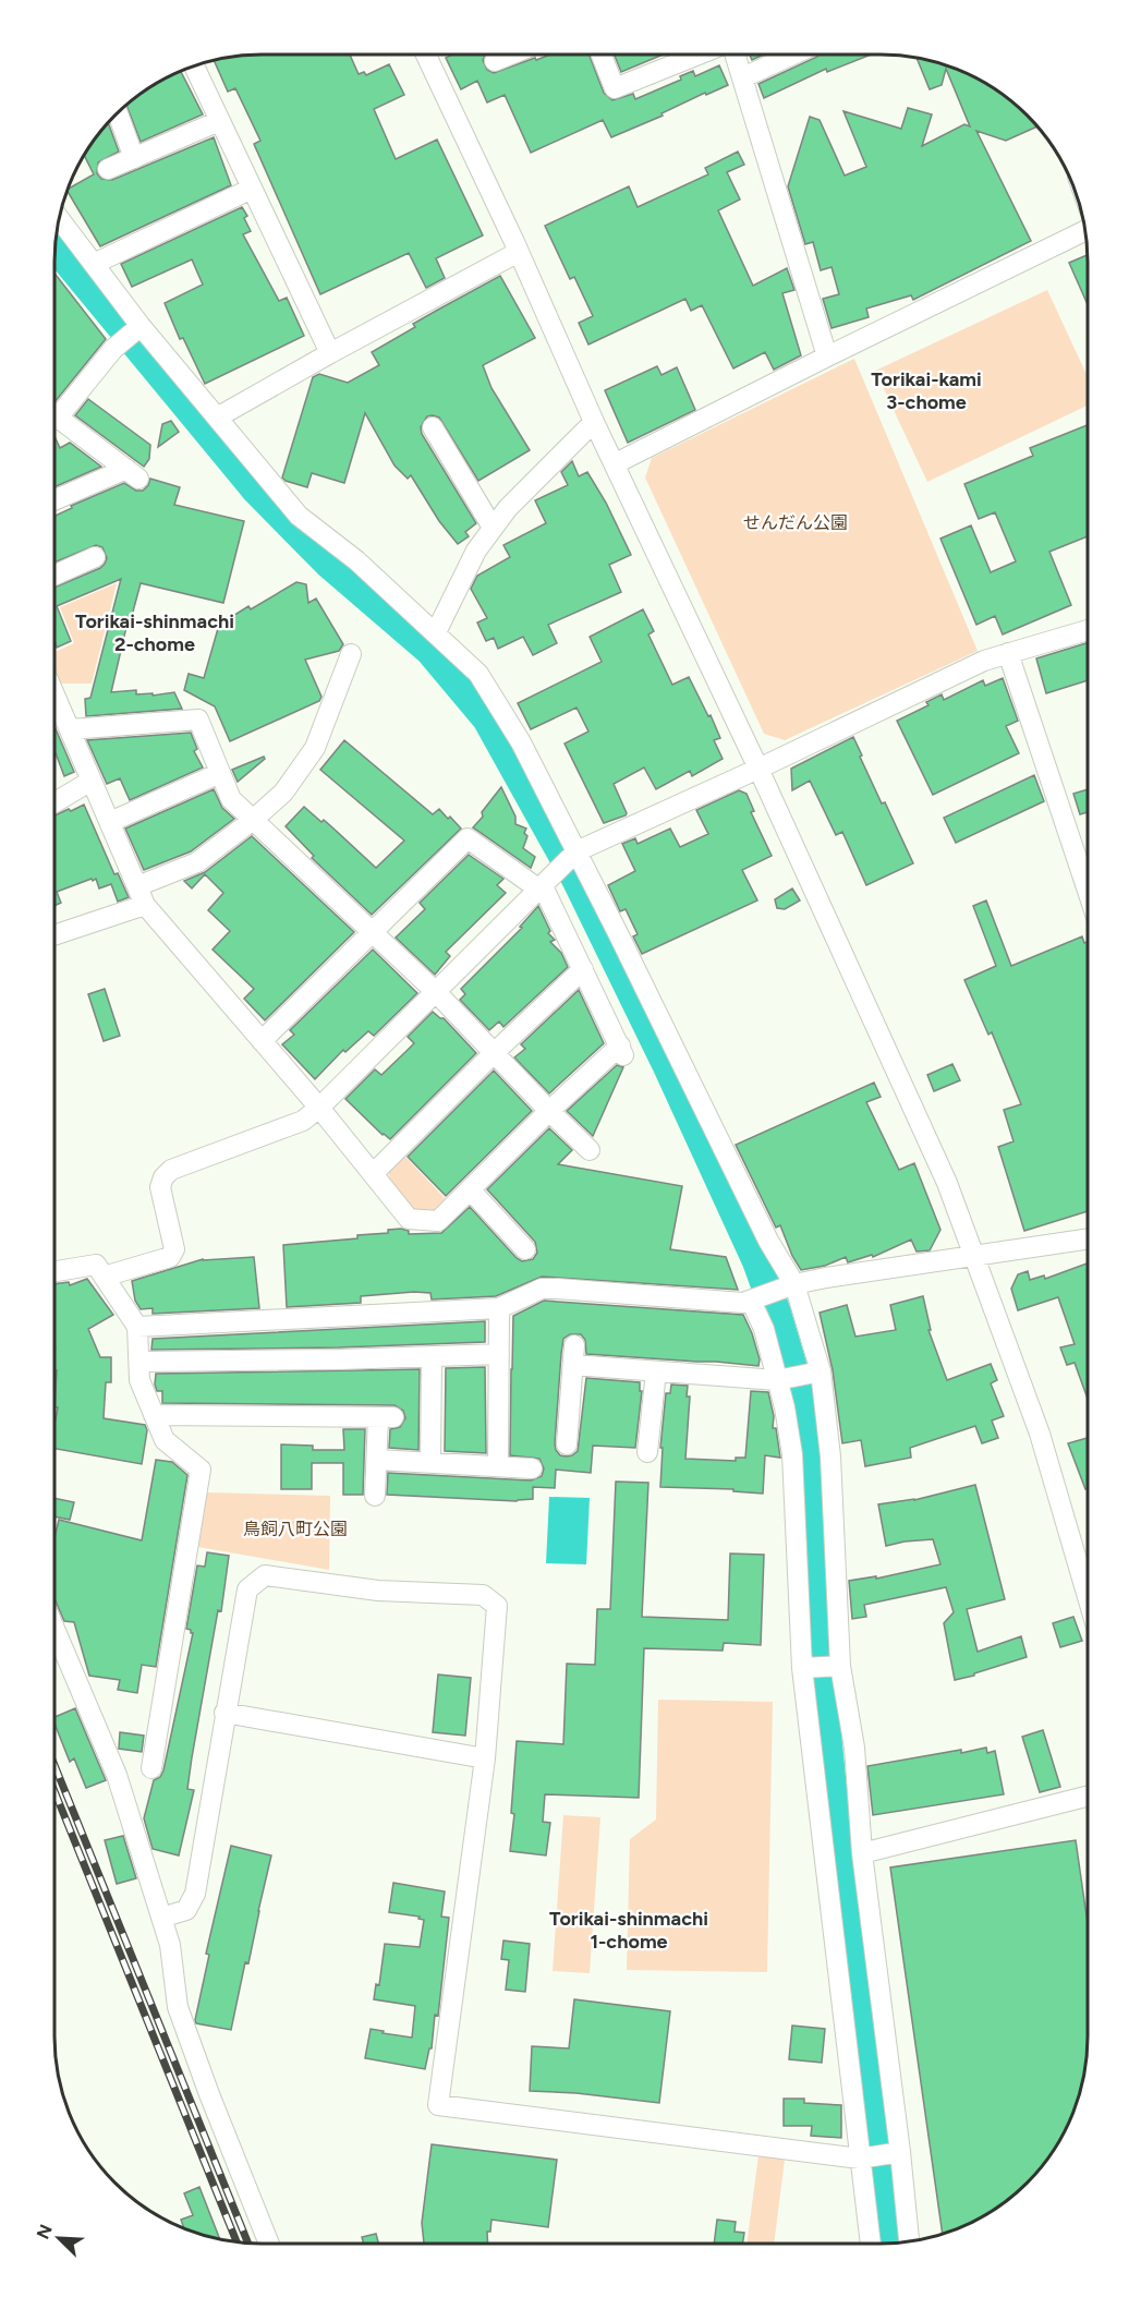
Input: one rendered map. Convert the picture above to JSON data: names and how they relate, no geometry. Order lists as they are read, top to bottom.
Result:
{
  "districts": ["Torikai-kami 3-chome", "Torikai-shinmachi 2-chome", "Torikai-shinmachi 1-chome"],
  "parks": ["せんだん公園", "鳥飼八町公園"],
  "north": "top left"
}
